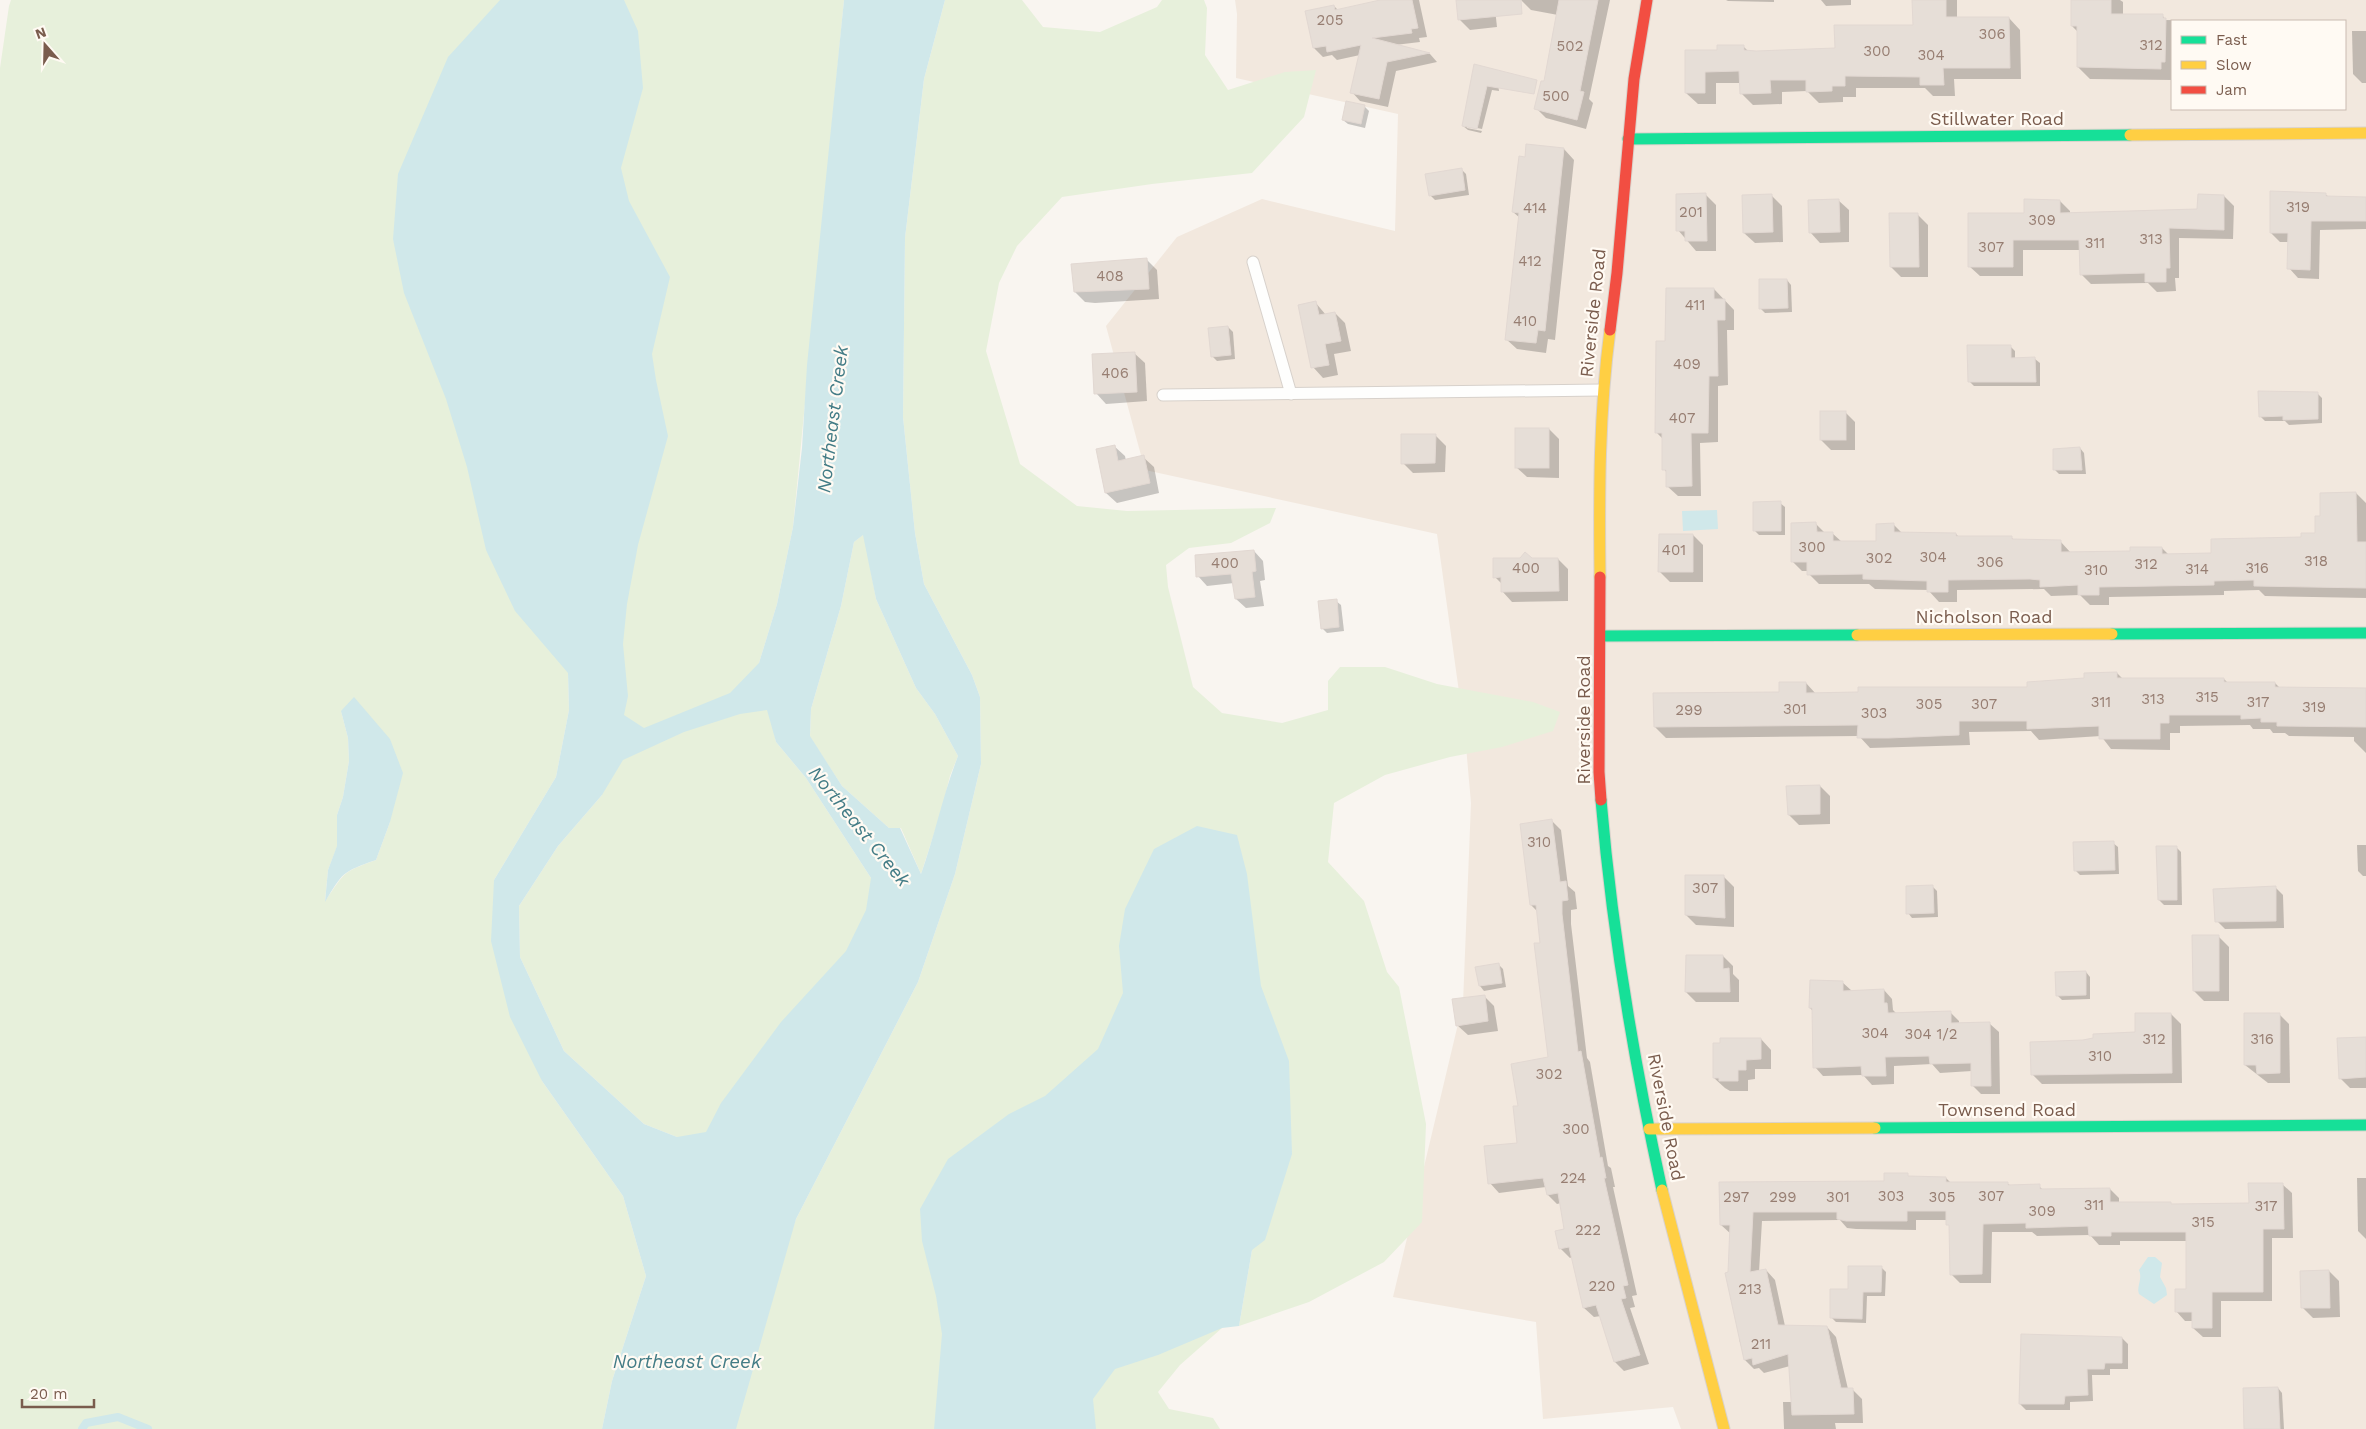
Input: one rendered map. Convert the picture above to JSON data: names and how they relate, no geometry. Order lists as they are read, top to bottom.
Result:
{
  "streets": {
    "street": [
      "Stillwater Road",
      "Riverside Road",
      "Nicholson Road",
      "Townsend Road"
    ]
  },
  "crossings": [
    ["Stillwater Road", "Riverside Road"],
    ["Riverside Road", "Nicholson Road"],
    ["Riverside Road", "Townsend Road"]
  ],
  "water": ["Northeast Creek"],
  "house_numbers": [
    "205",
    "306",
    "312",
    "502",
    "300",
    "304",
    "500",
    "319",
    "414",
    "201",
    "309",
    "313",
    "311",
    "307",
    "412",
    "408",
    "411",
    "410",
    "409",
    "406",
    "407",
    "300",
    "401",
    "304",
    "302",
    "318",
    "306",
    "400",
    "312",
    "400",
    "316",
    "314",
    "310",
    "315",
    "313",
    "311",
    "317",
    "305",
    "307",
    "319",
    "301",
    "299",
    "303",
    "310",
    "307",
    "304",
    "304 1/2",
    "312",
    "316",
    "310",
    "302",
    "300",
    "224",
    "303",
    "307",
    "297",
    "299",
    "301",
    "305",
    "311",
    "317",
    "309",
    "315",
    "222",
    "220",
    "213",
    "211"
  ],
  "legend": ["Fast", "Slow", "Jam"],
  "scale_bar": "20 m",
  "north": "top"
}
